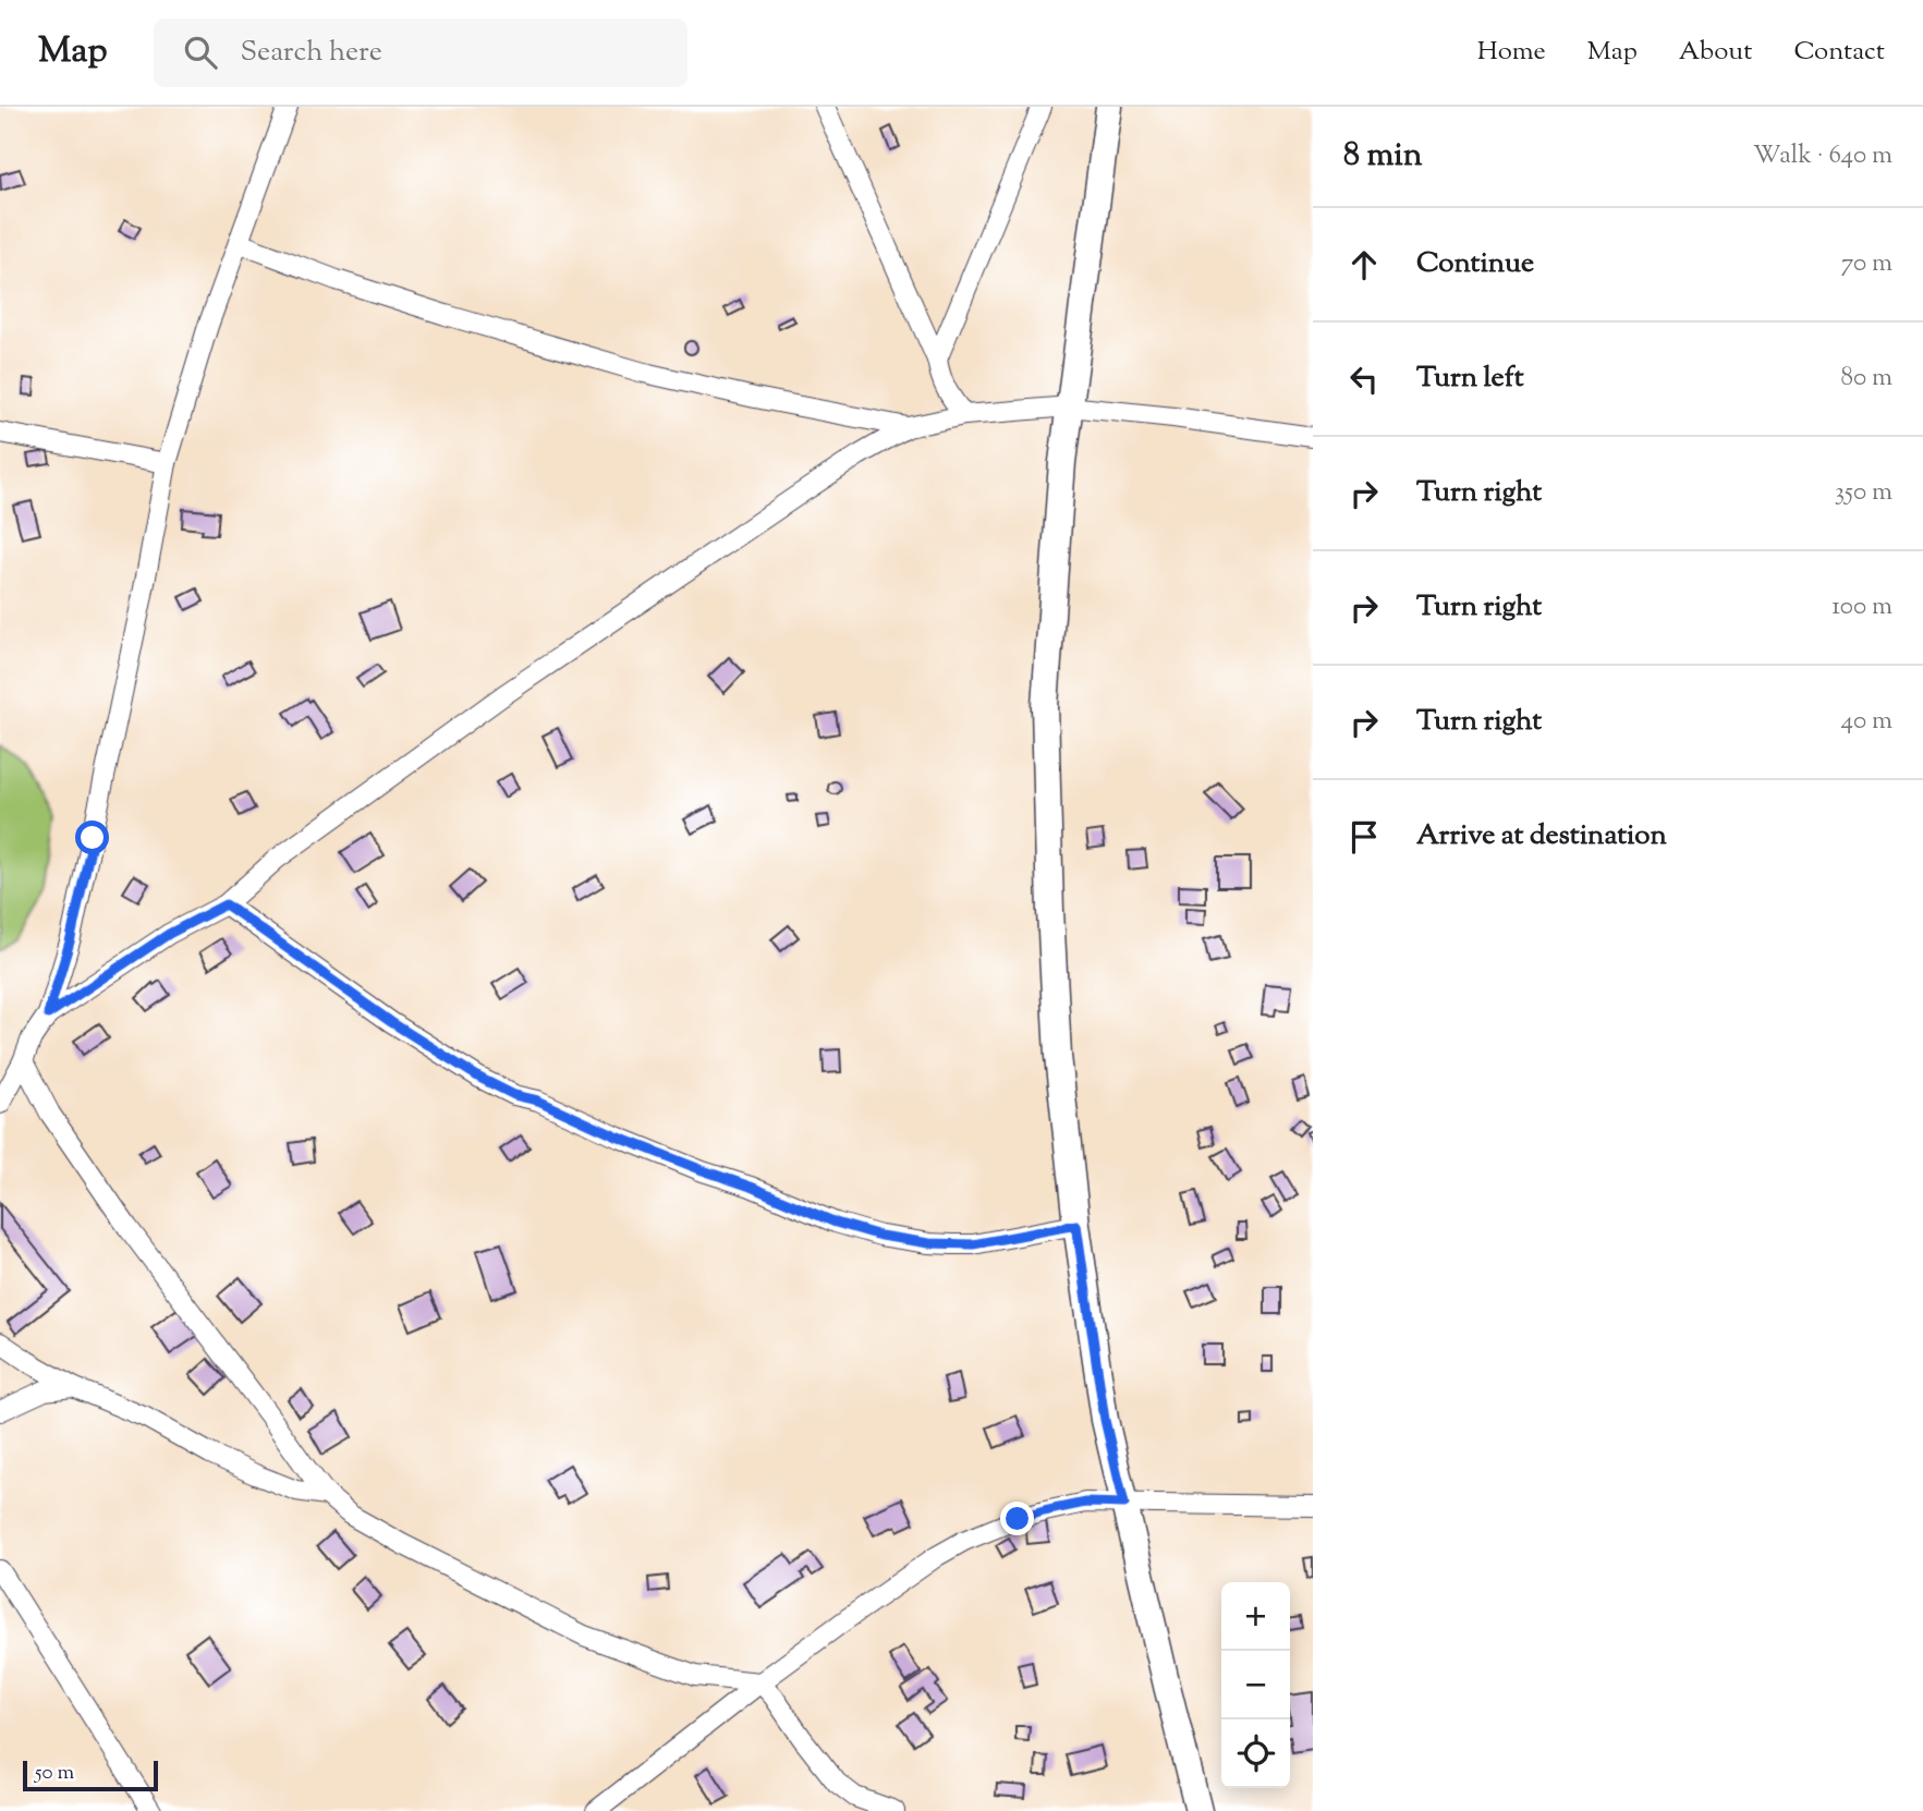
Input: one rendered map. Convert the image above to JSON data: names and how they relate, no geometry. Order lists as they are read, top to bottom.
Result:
{
  "scale_bar": "50 m",
  "page": {
    "header": "Map",
    "search": "Search here",
    "nav": [
      "Home",
      "Map",
      "About",
      "Contact"
    ],
    "heading": ["8 min", "Walk · 640 m"],
    "list": [
      ["Continue", "70 m"],
      ["Turn left", "80 m"],
      ["Turn right", "350 m"],
      ["Turn right", "100 m"],
      ["Turn right", "40 m"],
      "Arrive at destination"
    ],
    "map_buttons": ["+", "−"],
    "scale": "50 m"
  }
}
